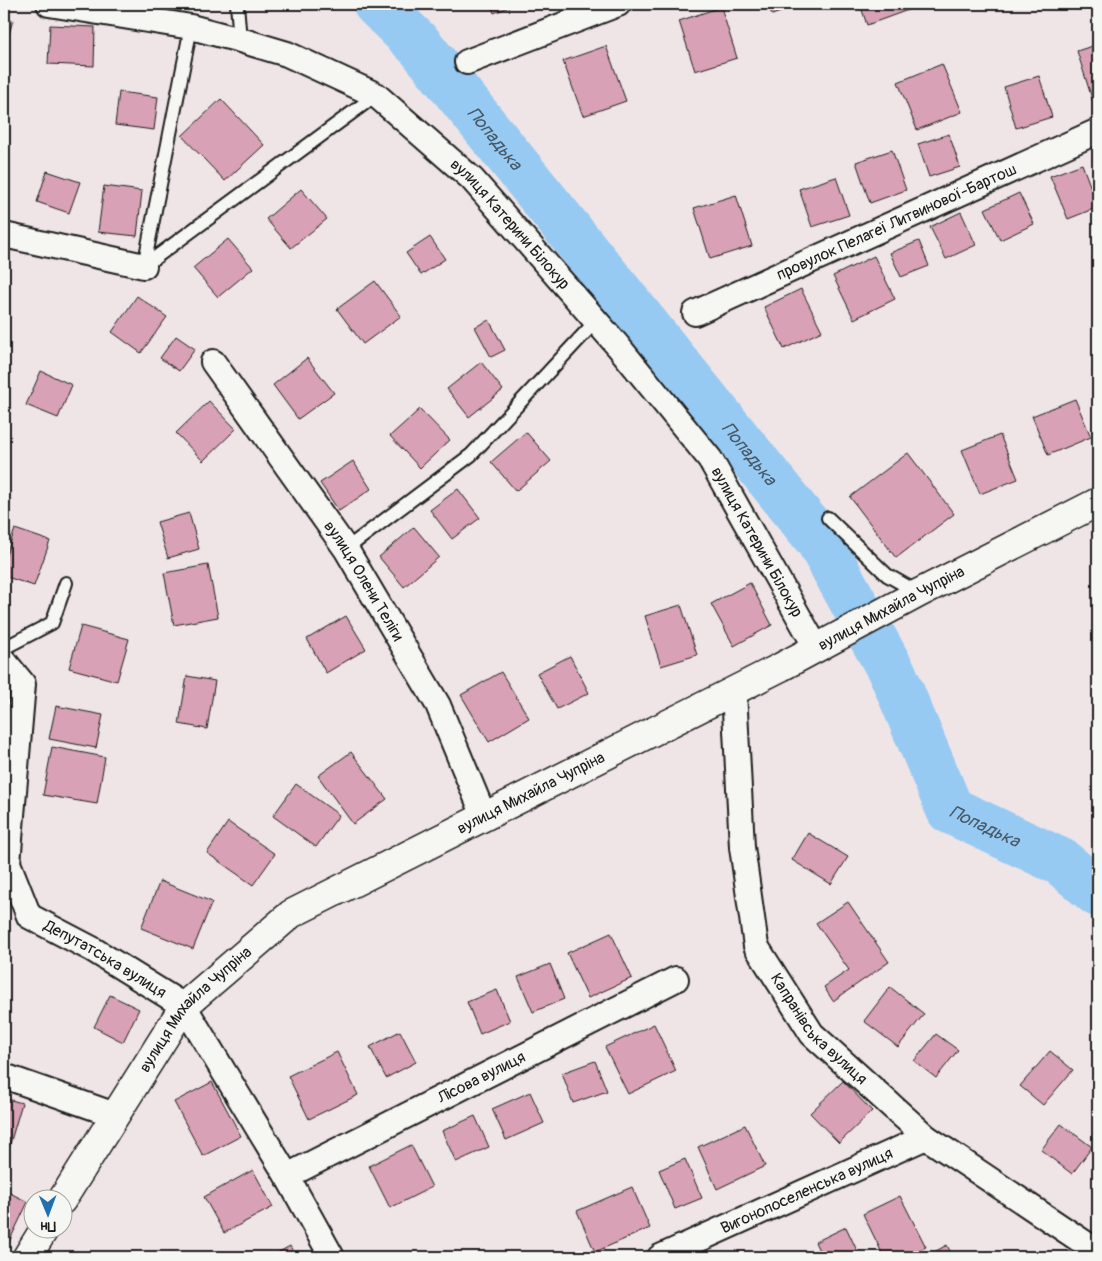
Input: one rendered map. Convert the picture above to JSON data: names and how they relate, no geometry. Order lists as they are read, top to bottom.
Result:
{
  "streets": {
    "main road": ["вулиця Михайла Чупріна"],
    "street": [
      "провулок Пелагеї Литвинової-Бартош",
      "вулиця Катерини Білокур",
      "вулиця Олени Теліги",
      "Депутатська вулиця",
      "Капранівська вулиця",
      "Лісова вулиця",
      "Вигонопоселенська вулиця"
    ]
  },
  "crossings": [
    ["вулиця Катерини Білокур", "вулиця Михайла Чупріна"],
    ["вулиця Олени Теліги", "вулиця Михайла Чупріна"],
    ["вулиця Михайла Чупріна", "Депутатська вулиця"],
    ["вулиця Михайла Чупріна", "Капранівська вулиця"],
    ["Депутатська вулиця", "Лісова вулиця"],
    ["Капранівська вулиця", "Вигонопоселенська вулиця"]
  ],
  "water": ["Попадька"],
  "north": "bottom"
}
